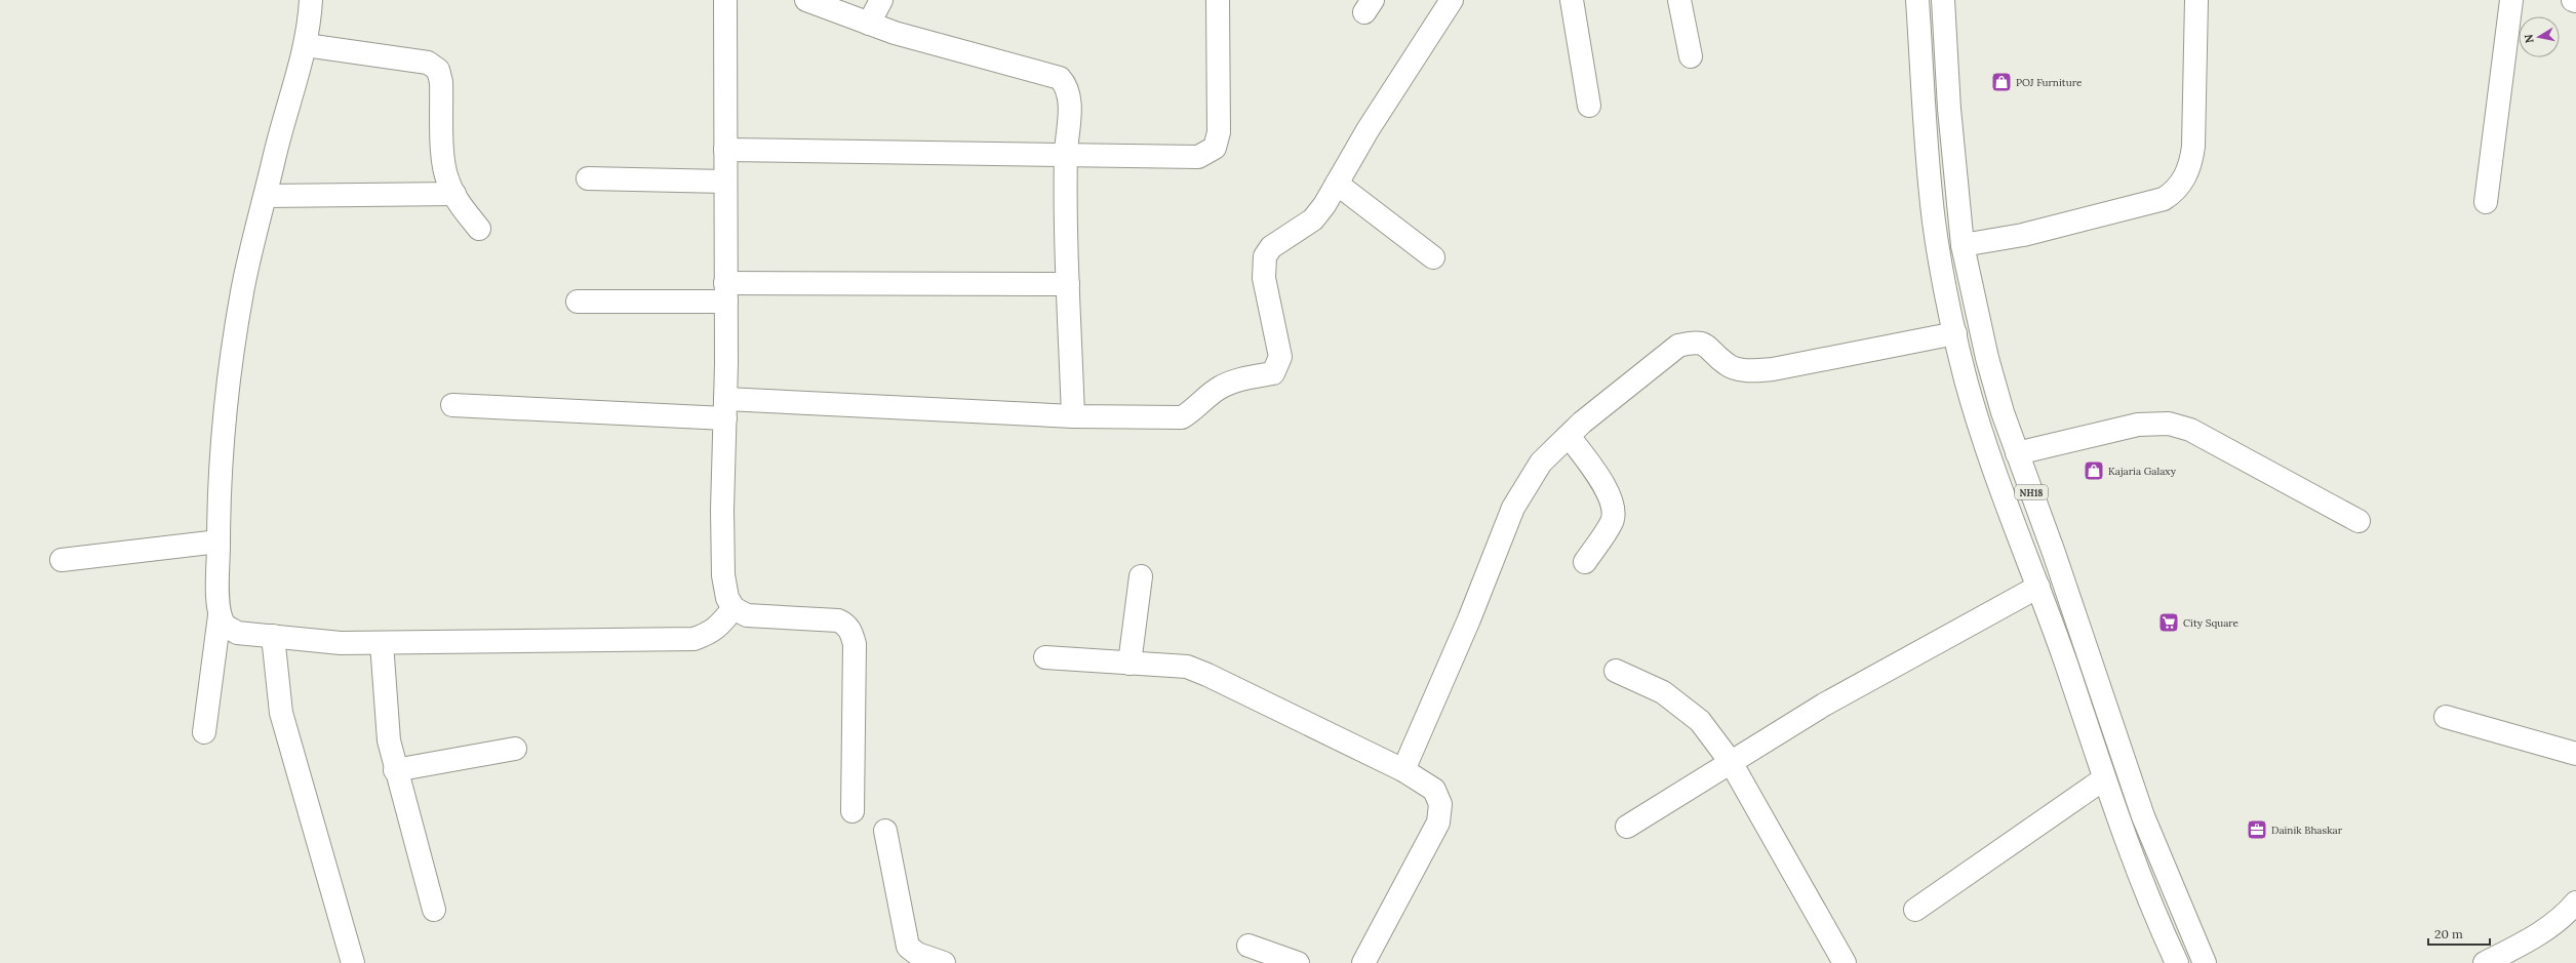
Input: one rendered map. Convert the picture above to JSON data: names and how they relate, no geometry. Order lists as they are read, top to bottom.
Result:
{
  "streets": {
    "main road": ["NH18"]
  },
  "places": {
    "shop": ["POJ Furniture", "Kajaria Galaxy"],
    "supermarket": ["City Square"],
    "office": ["Dainik Bhaskar"]
  },
  "scale_bar": "20 m",
  "north": "left"
}
